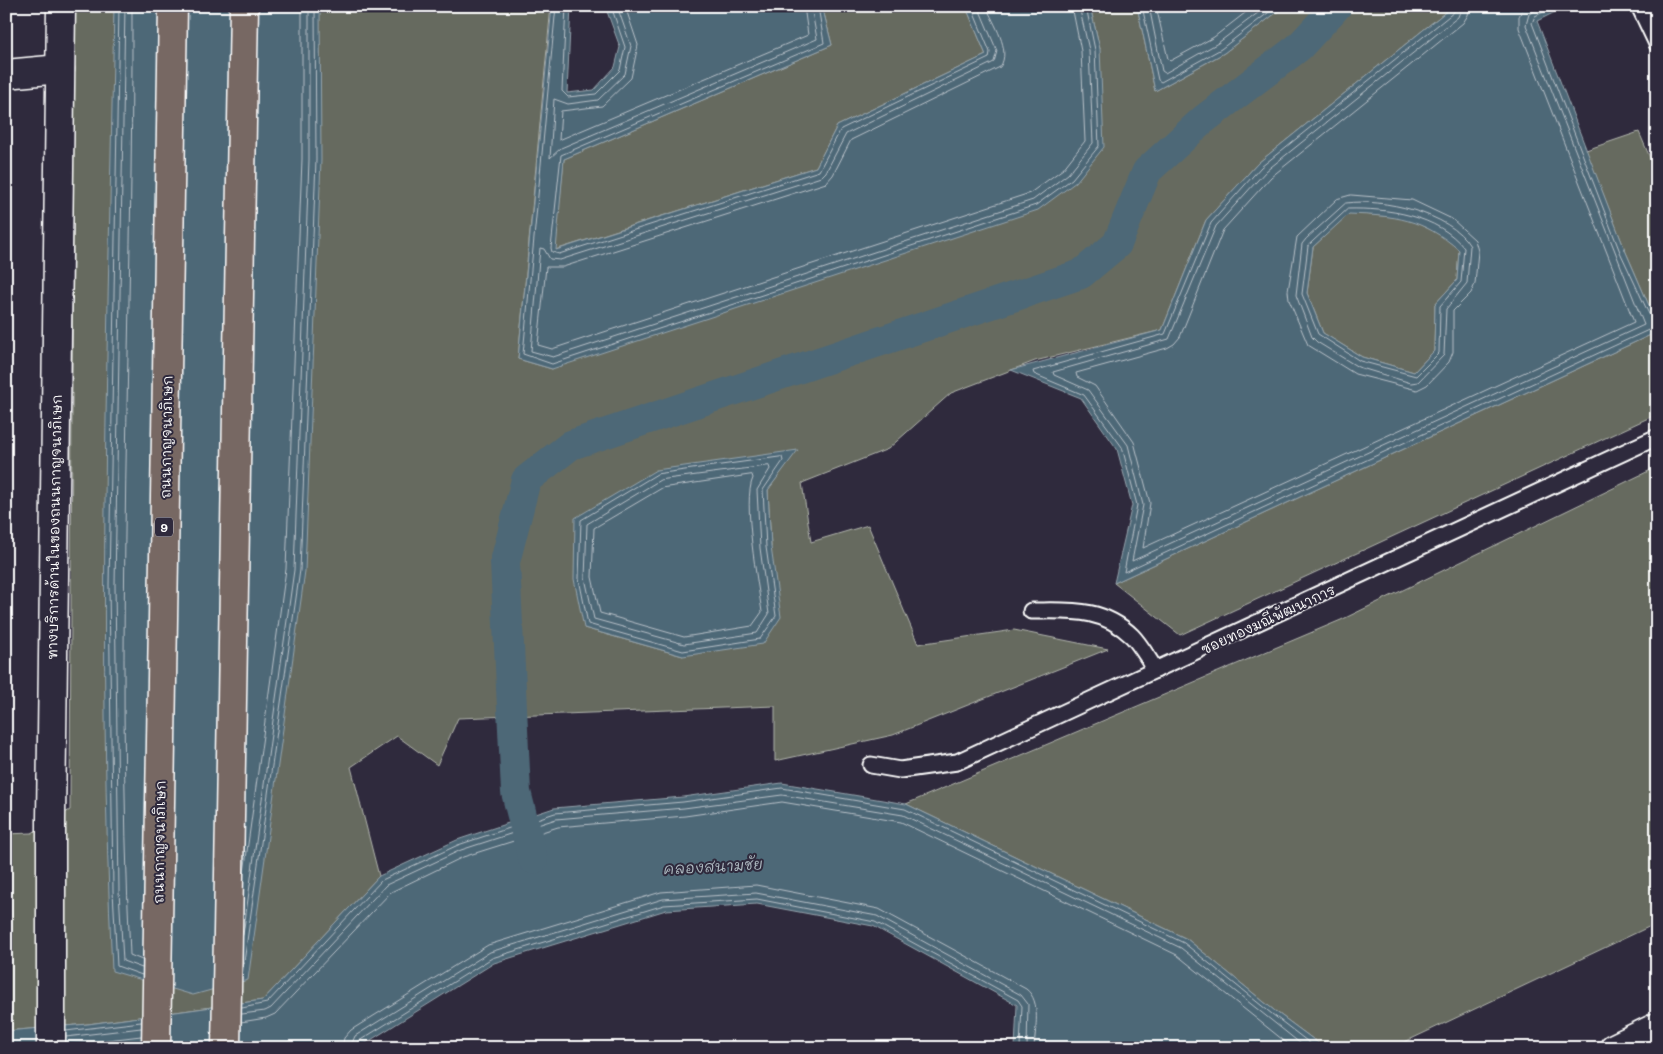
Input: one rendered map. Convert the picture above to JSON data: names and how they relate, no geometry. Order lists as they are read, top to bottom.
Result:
{
  "streets": {
    "highway": ["ถนนกาญจนาภิเษก", "9"],
    "main road": ["ทางบริการด้านในของถนนกาญจนาภิเษก"],
    "lane": ["ซอยทองมณีพัฒนาการ"]
  },
  "water": ["คลองสนามชัย"]
}
